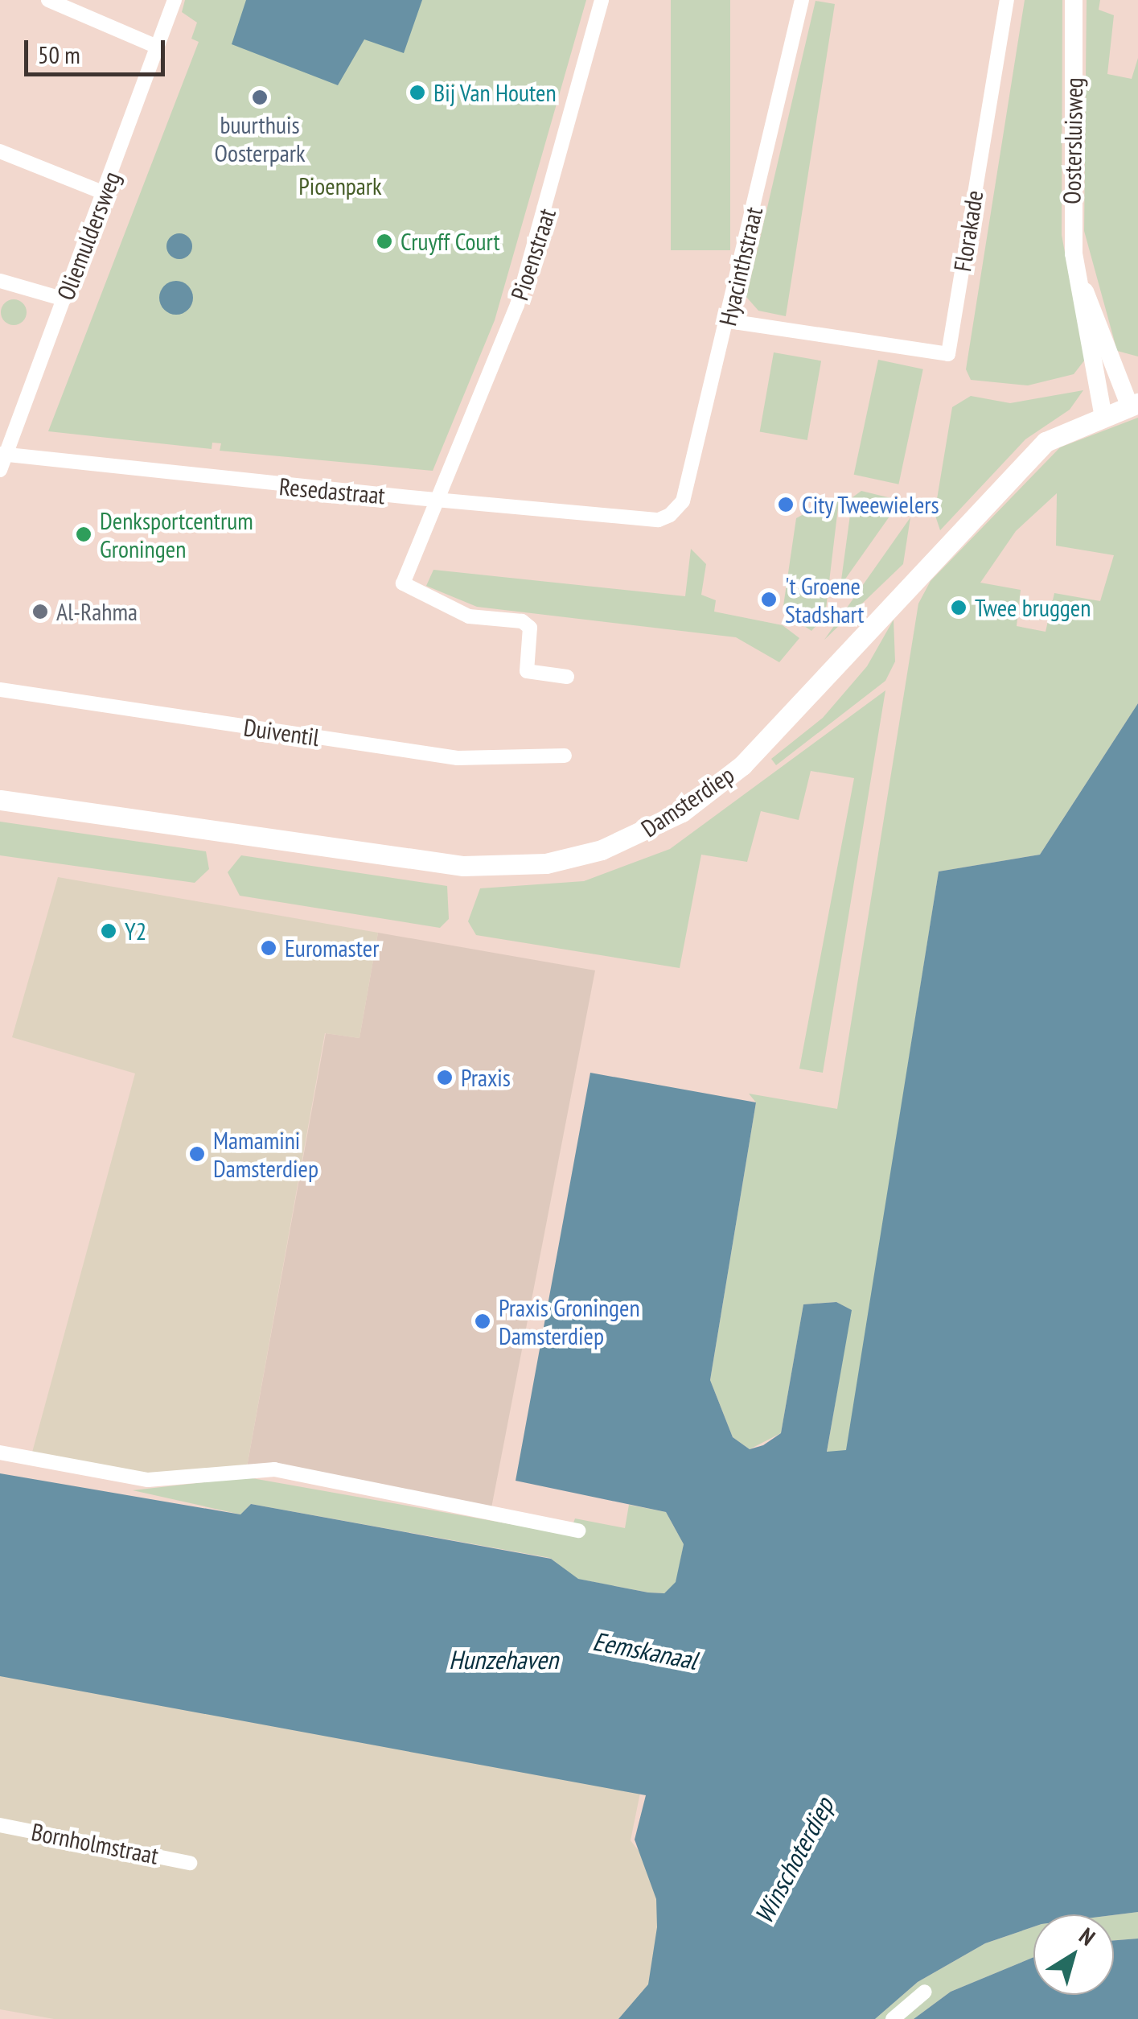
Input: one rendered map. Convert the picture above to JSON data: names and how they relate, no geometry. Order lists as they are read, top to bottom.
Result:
{
  "streets": {
    "main road": ["Damsterdiep"],
    "street": [
      "Oostersluisweg",
      "Florakade",
      "Oliemuldersweg",
      "Pioenstraat",
      "Hyacinthstraat",
      "Resedastraat",
      "Duiventil",
      "Bornholmstraat"
    ]
  },
  "crossings": [
    ["Oostersluisweg", "Damsterdiep"],
    ["Florakade", "Hyacinthstraat"],
    ["Oliemuldersweg", "Resedastraat"],
    ["Pioenstraat", "Resedastraat"],
    ["Hyacinthstraat", "Resedastraat"]
  ],
  "water": ["Eemskanaal", "Hunzehaven", "Winschoterdiep"],
  "parks": ["Pioenpark"],
  "places": [
    "Bij Van Houten",
    "buurthuis Oosterpark",
    "Cruyff Court",
    "City Tweewielers",
    "Denksportcentrum Groningen",
    "'t Groene Stadshart",
    "Twee bruggen",
    "Al-Rahma",
    "Y2",
    "Euromaster",
    "Praxis",
    "Mamamini Damsterdiep",
    "Praxis Groningen Damsterdiep"
  ],
  "scale_bar": "50 m",
  "north": "top right"
}
